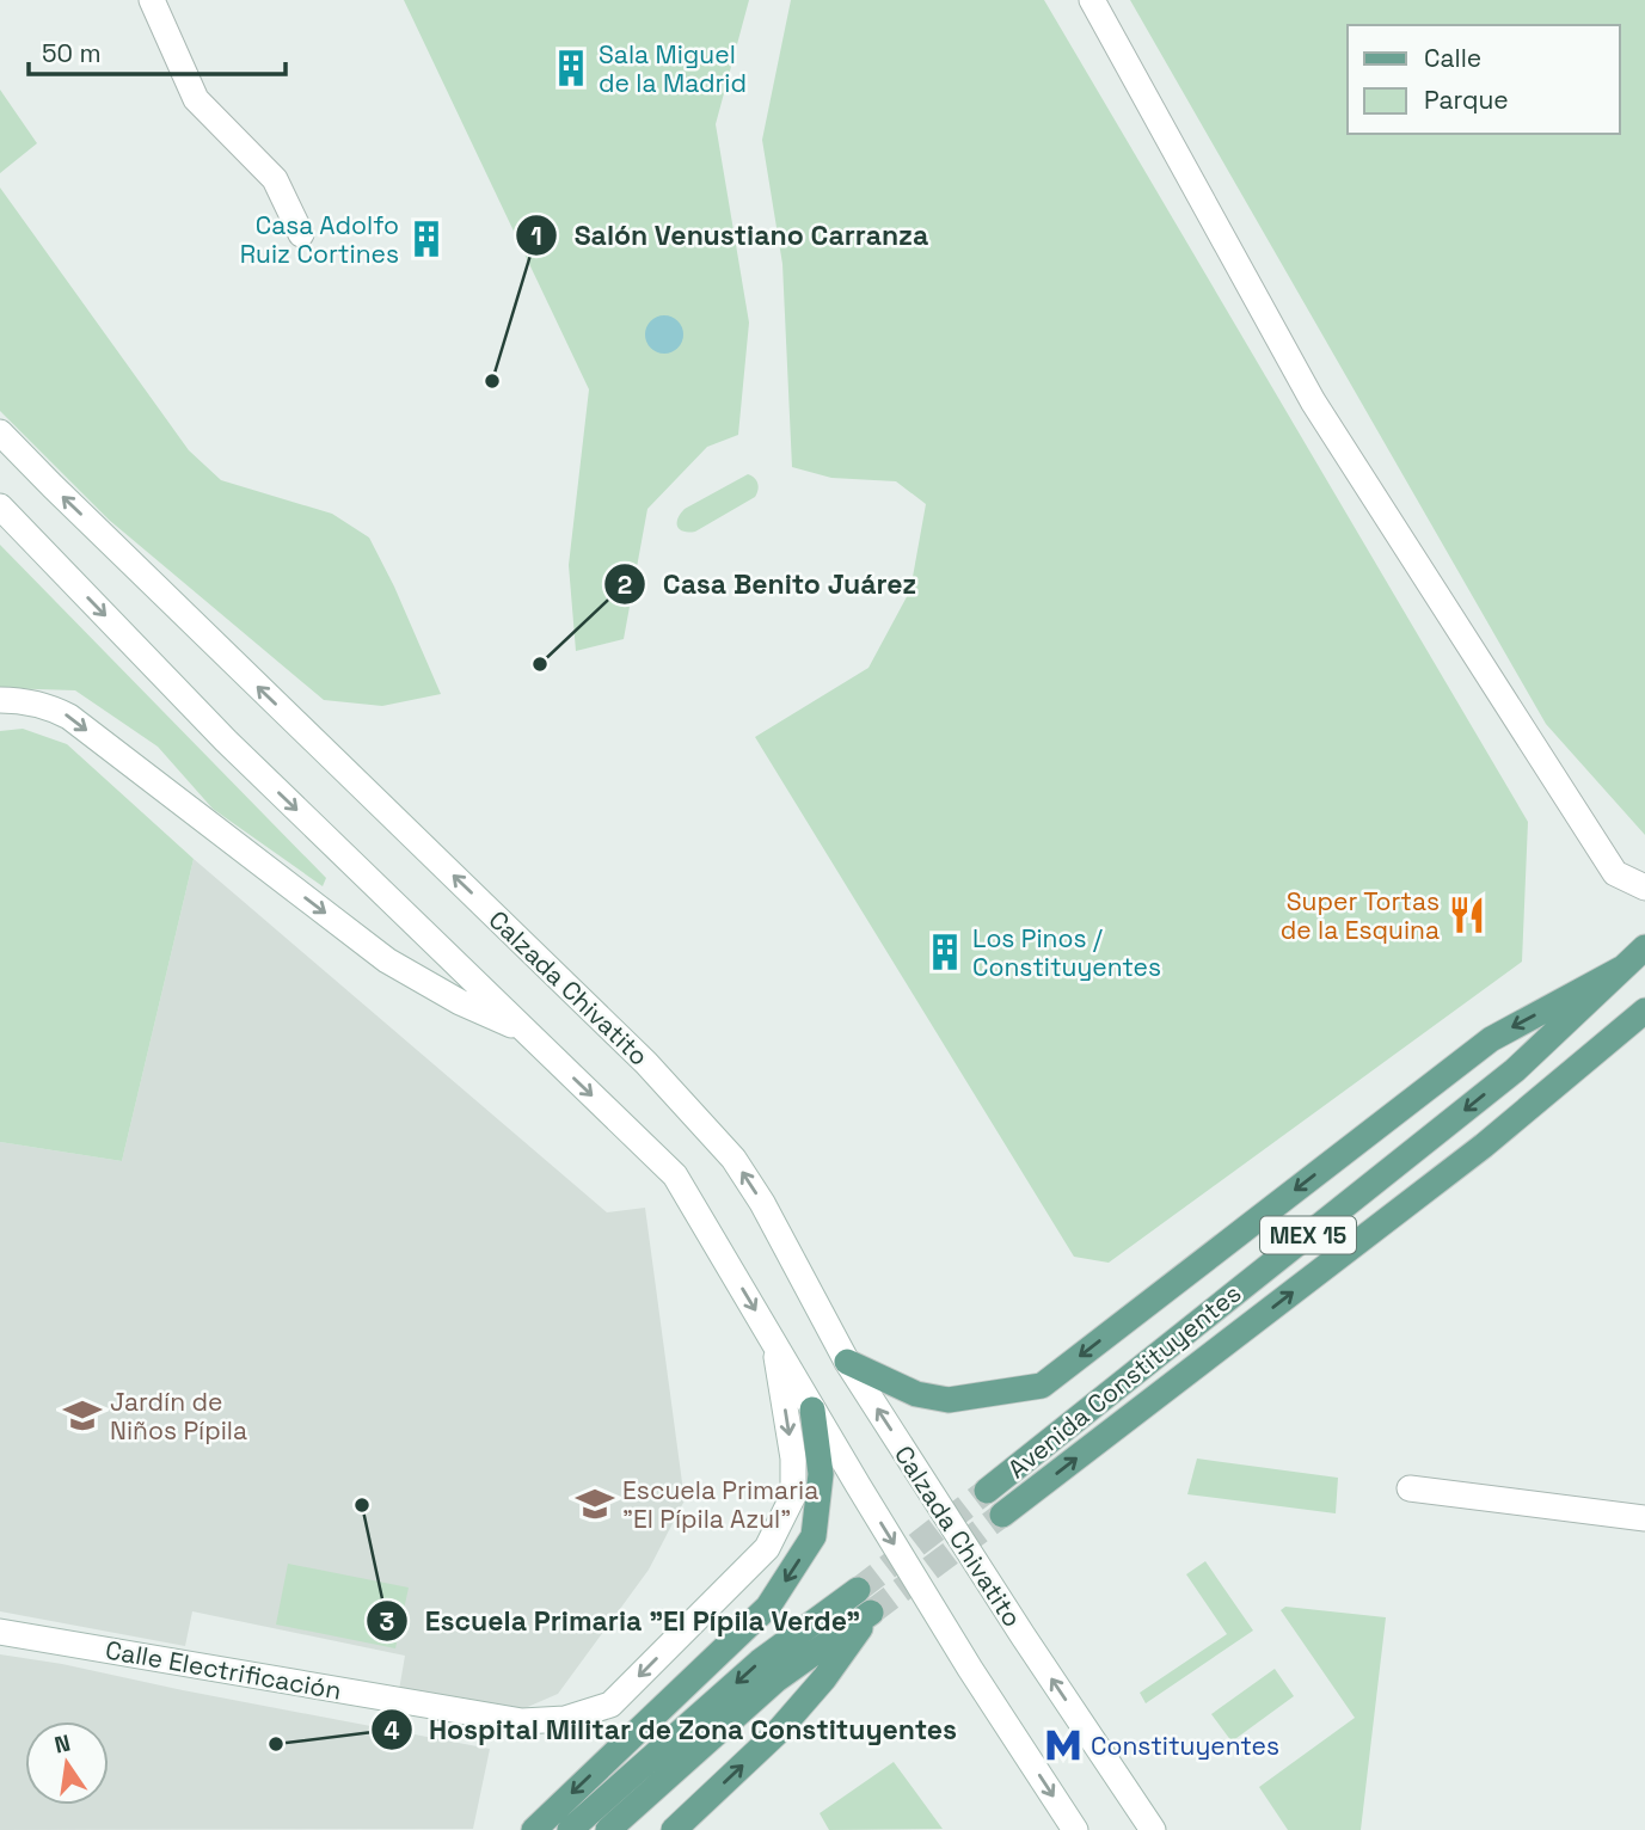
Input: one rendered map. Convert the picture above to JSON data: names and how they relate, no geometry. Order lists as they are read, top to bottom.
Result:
{
  "streets": {
    "main road": [
      "Calzada Chivatito",
      "MEX 15",
      "Avenida Constituyentes",
      "Calle Electrificación"
    ]
  },
  "places": {
    "building": ["Sala Miguel de la Madrid", "Casa Adolfo Ruiz Cortines", "Los Pinos / Constituyentes"],
    "other": [
      "Salón Venustiano Carranza",
      "Casa Benito Juárez",
      "Escuela Primaria \"El Pípila Verde\"",
      "Hospital Militar de Zona Constituyentes"
    ],
    "restaurant": ["Super Tortas de la Esquina"],
    "school or university": ["Jardín de Niños Pípila", "Escuela Primaria \"El Pípila Azul\""],
    "metro station": ["Constituyentes"]
  },
  "legend": ["Calle", "Parque"],
  "scale_bar": "50 m",
  "north": "top"
}
